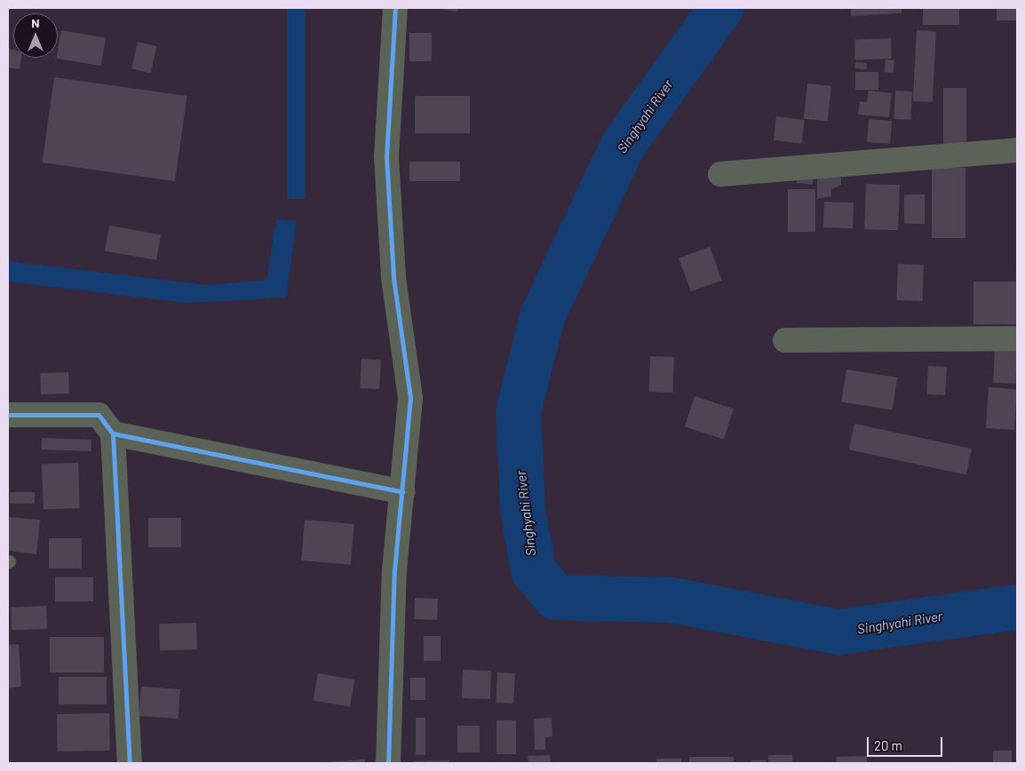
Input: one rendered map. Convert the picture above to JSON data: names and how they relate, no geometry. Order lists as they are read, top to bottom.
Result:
{
  "water": ["Singhyahi River"],
  "scale_bar": "20 m",
  "north": "top"
}
